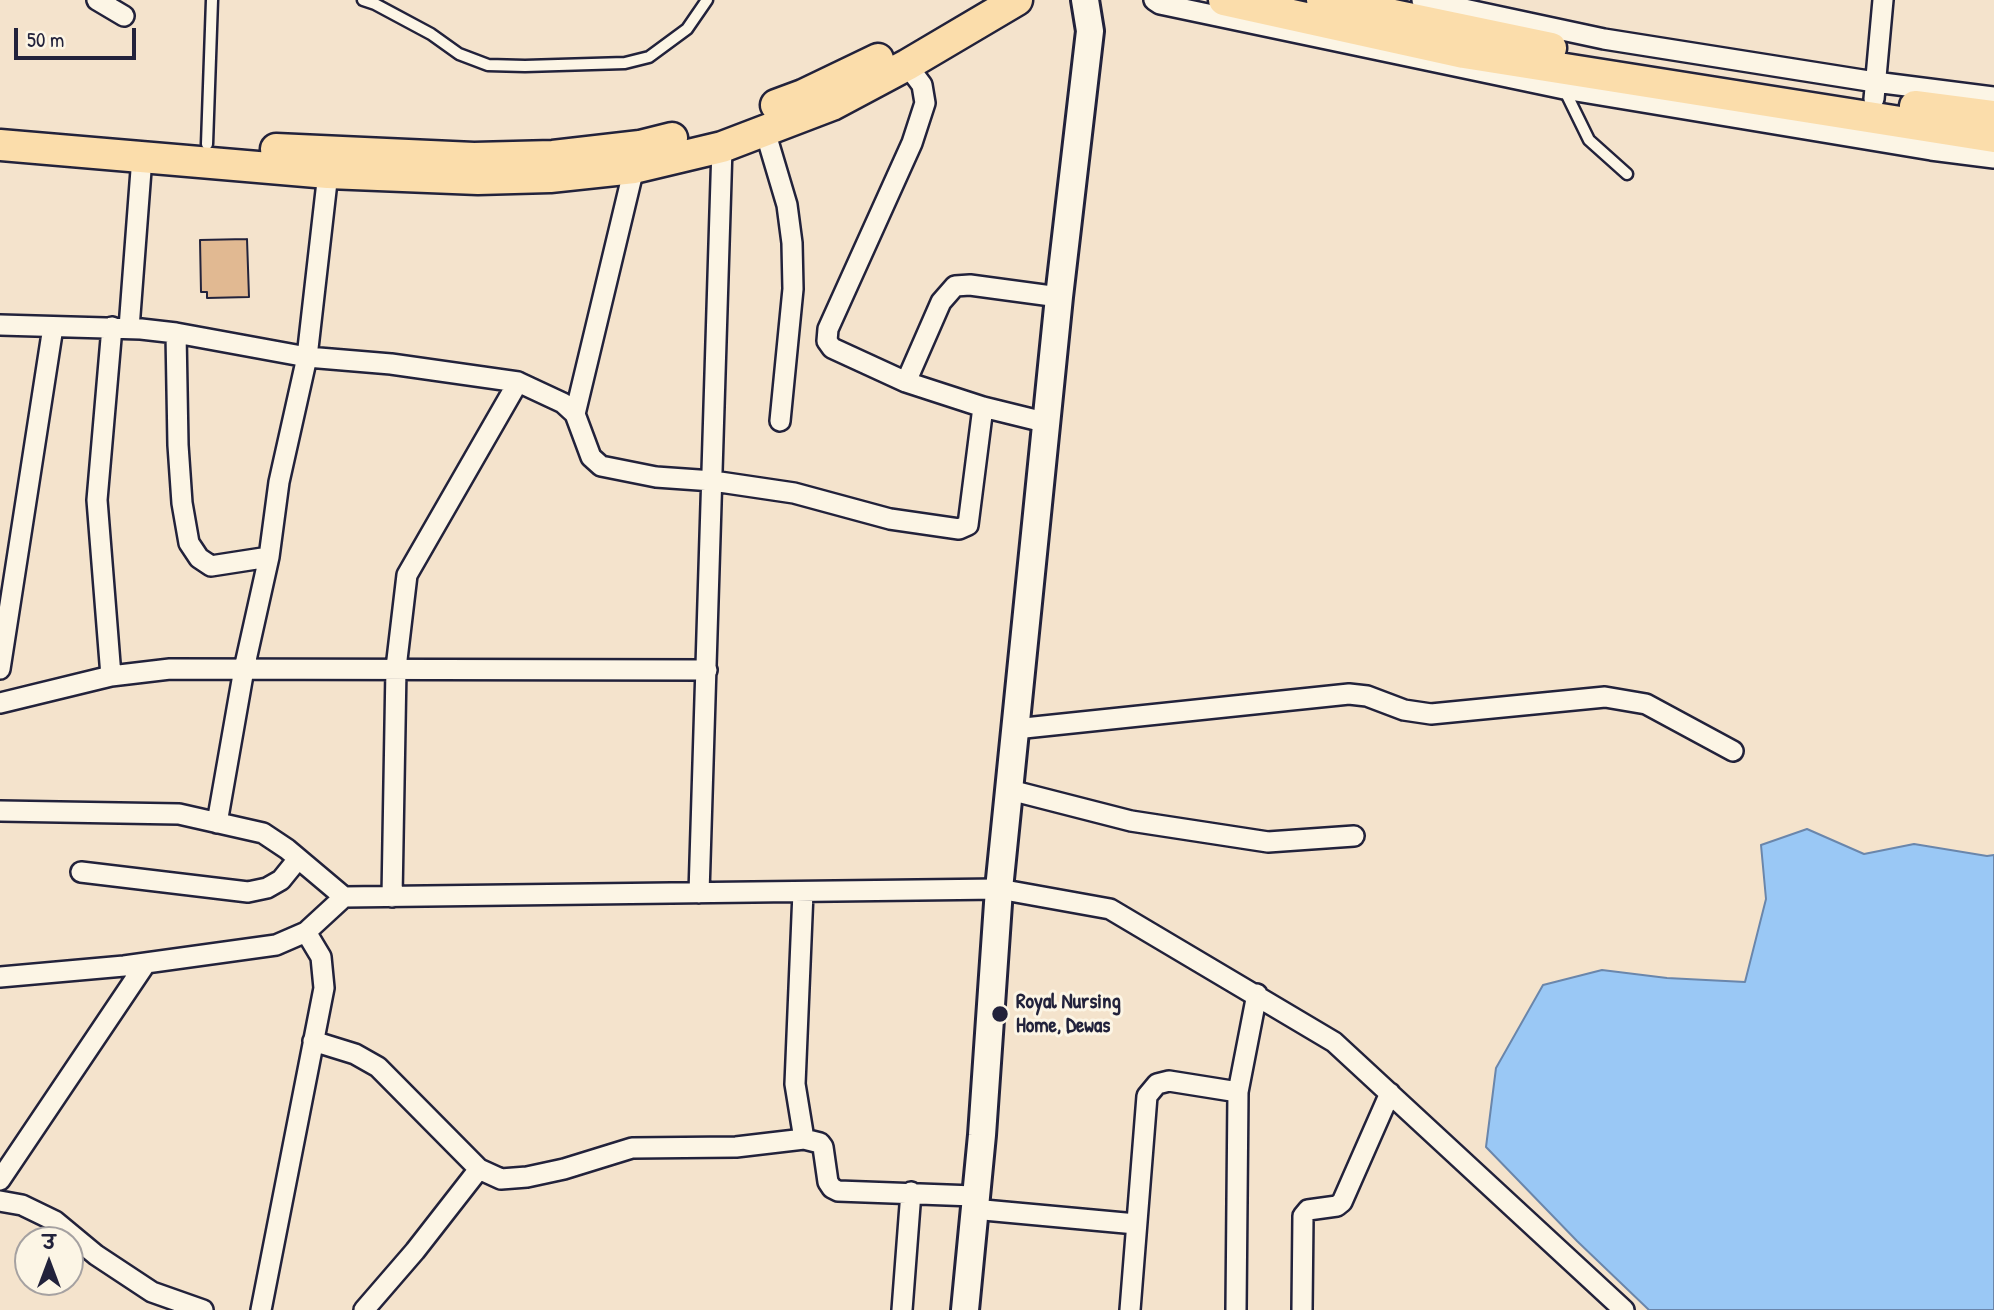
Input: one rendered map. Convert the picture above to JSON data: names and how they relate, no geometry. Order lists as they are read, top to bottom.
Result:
{
  "places": ["Royal Nursing Home, Dewas"],
  "scale_bar": "50 m",
  "north": "top"
}
